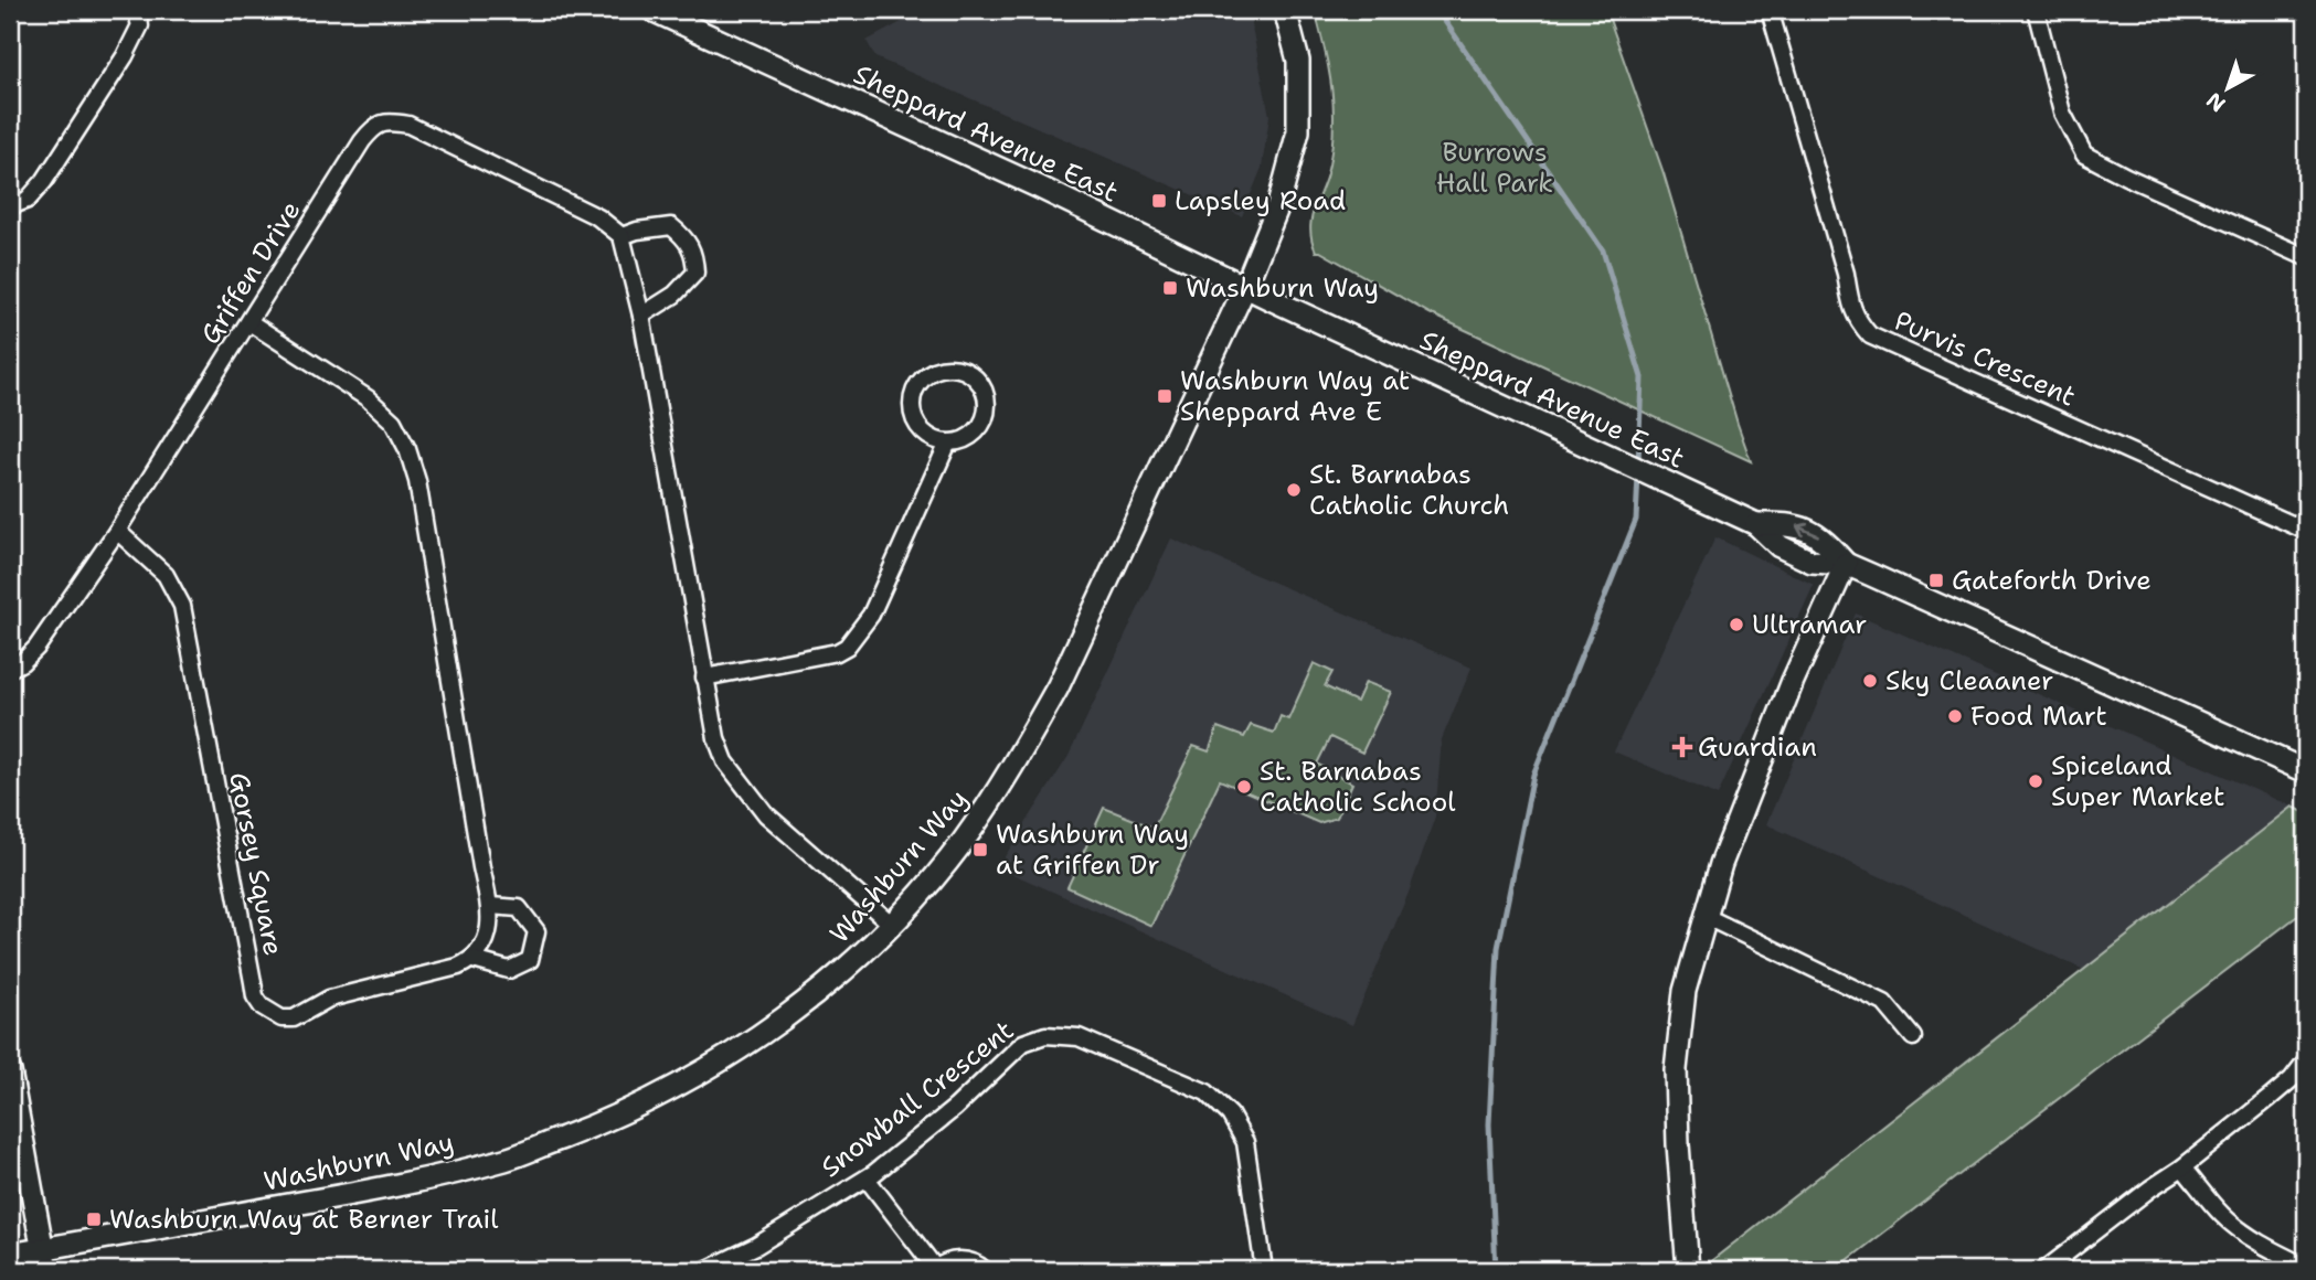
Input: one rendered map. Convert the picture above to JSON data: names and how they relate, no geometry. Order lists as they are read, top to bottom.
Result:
{
  "streets": {
    "street": [
      "Sheppard Avenue East",
      "Griffen Drive",
      "Purvis Crescent",
      "Gorsey Square",
      "Washburn Way",
      "Snowball Crescent"
    ]
  },
  "crossings": [
    ["Sheppard Avenue East", "Washburn Way"],
    ["Griffen Drive", "Gorsey Square"]
  ],
  "parks": ["Burrows Hall Park"],
  "places": {
    "transit": [
      "Lapsley Road",
      "Washburn Way",
      "Washburn Way at Sheppard Ave E",
      "Gateforth Drive",
      "Washburn Way at Griffen Dr",
      "Washburn Way at Berner Trail"
    ],
    "other": [
      "St. Barnabas Catholic Church",
      "Ultramar",
      "Sky Cleaaner",
      "Food Mart",
      "Spiceland Super Market",
      "St. Barnabas Catholic School"
    ],
    "health": ["Guardian"]
  },
  "north": "bottom left"
}
